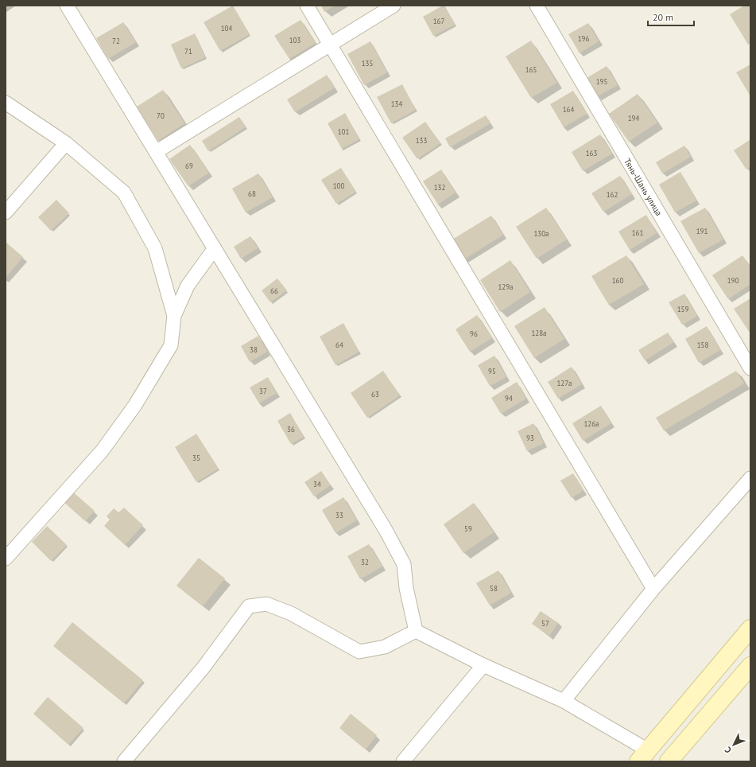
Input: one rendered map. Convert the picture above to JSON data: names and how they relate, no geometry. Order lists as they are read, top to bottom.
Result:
{
  "streets": {
    "street": ["Тянь-Шань улица"]
  },
  "house_numbers": [
    "167",
    "104",
    "196",
    "103",
    "72",
    "71",
    "135",
    "165",
    "195",
    "134",
    "164",
    "70",
    "194",
    "101",
    "133",
    "163",
    "69",
    "100",
    "132",
    "68",
    "162",
    "191",
    "161",
    "130а",
    "160",
    "190",
    "129а",
    "66",
    "159",
    "128а",
    "96",
    "64",
    "158",
    "38",
    "95",
    "127а",
    "37",
    "63",
    "94",
    "126а",
    "36",
    "93",
    "35",
    "34",
    "33",
    "59",
    "32",
    "58",
    "57"
  ],
  "scale_bar": "20 m",
  "north": "bottom left"
}
